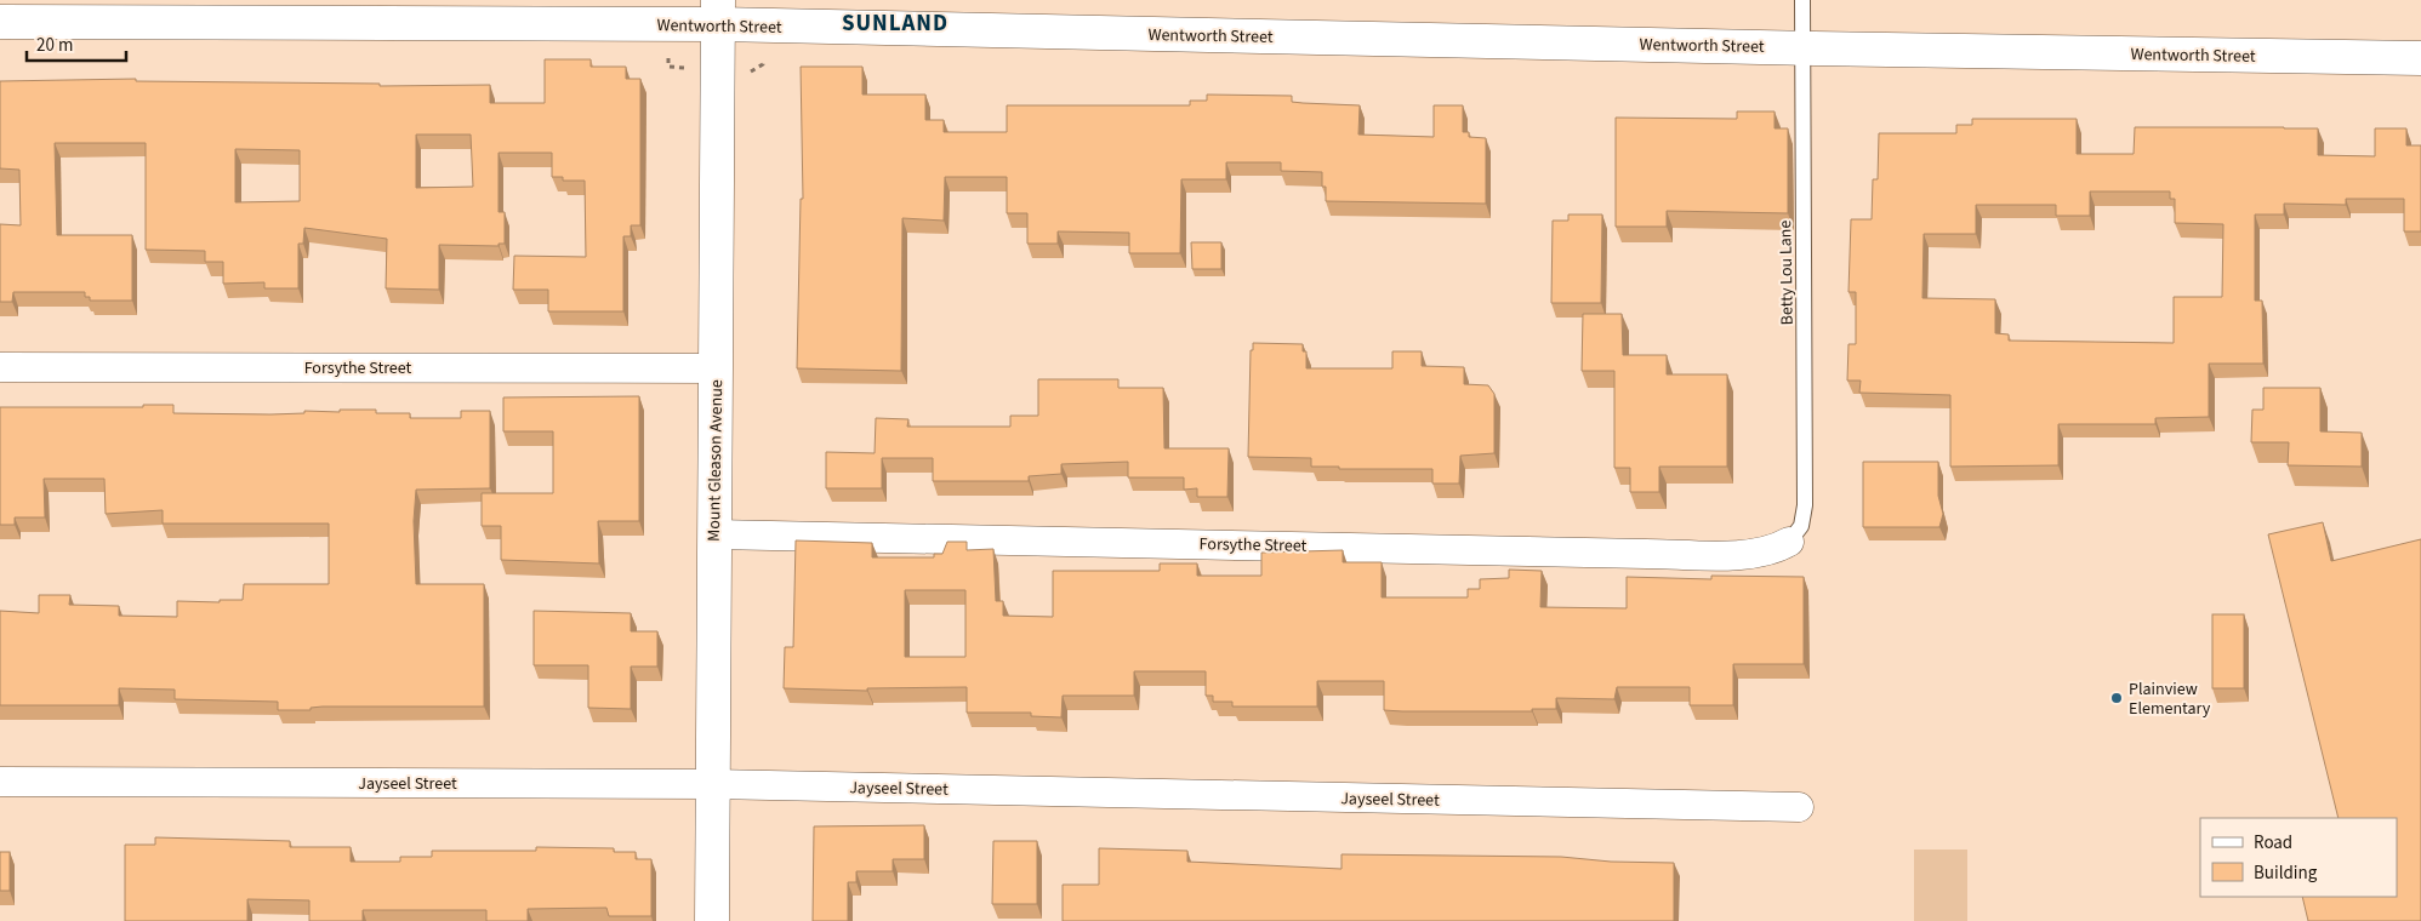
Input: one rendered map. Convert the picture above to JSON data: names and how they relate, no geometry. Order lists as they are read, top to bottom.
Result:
{
  "streets": {
    "street": [
      "Wentworth Street",
      "Forsythe Street",
      "Mount Gleason Avenue",
      "Jayseel Street"
    ],
    "lane": ["Betty Lou Lane"]
  },
  "crossings": [
    ["Wentworth Street", "Betty Lou Lane"],
    ["Wentworth Street", "Mount Gleason Avenue"],
    ["Betty Lou Lane", "Forsythe Street"],
    ["Forsythe Street", "Mount Gleason Avenue"],
    ["Mount Gleason Avenue", "Jayseel Street"]
  ],
  "districts": ["SUNLAND"],
  "places": ["Plainview Elementary"],
  "legend": ["Road", "Building"],
  "scale_bar": "20 m"
}
